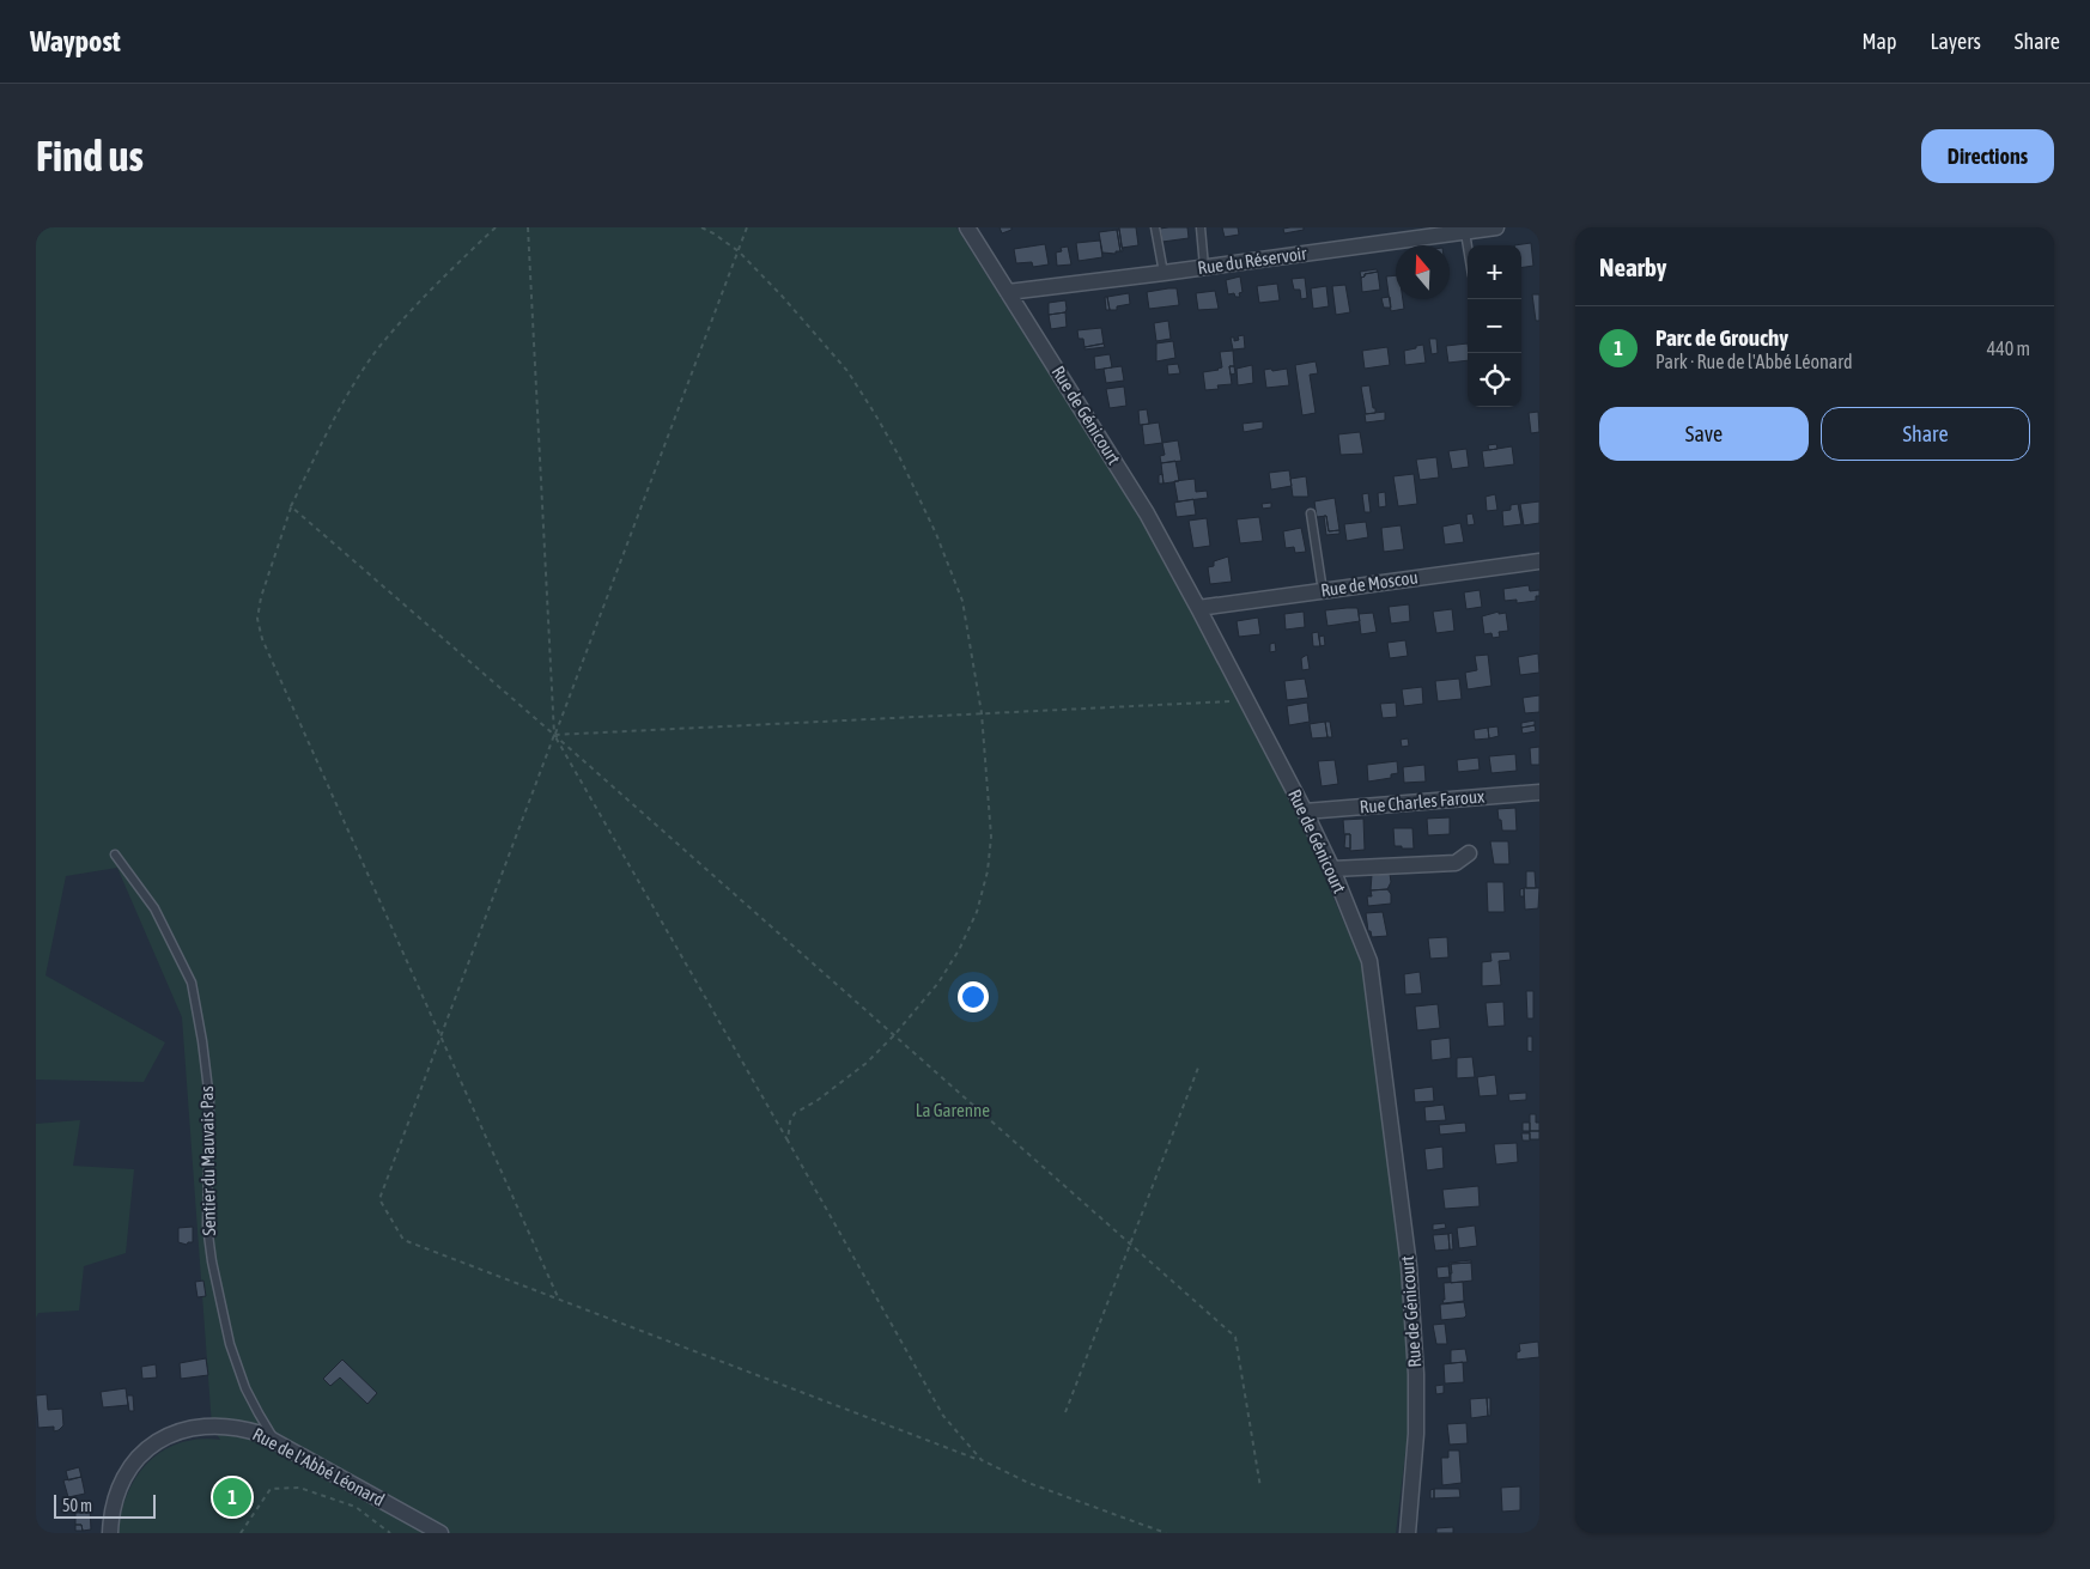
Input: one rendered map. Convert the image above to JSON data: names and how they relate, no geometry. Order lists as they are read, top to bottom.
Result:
{
  "streets": {
    "street": [
      "Rue du Réservoir",
      "Rue de Génicourt",
      "Rue de Moscou",
      "Rue Charles Faroux",
      "Rue de l'Abbé Léonard"
    ],
    "lane": ["Sentier du Mauvais Pas"]
  },
  "crossings": [
    ["Rue du Réservoir", "Rue de Génicourt"],
    ["Rue de Génicourt", "Rue de Moscou"],
    ["Rue de Génicourt", "Rue Charles Faroux"],
    ["Sentier du Mauvais Pas", "Rue de l'Abbé Léonard"]
  ],
  "parks": ["La Garenne"],
  "scale_bar": "50 m",
  "north": "top",
  "page": {
    "header": "Waypost",
    "nav": ["Map", "Layers", "Share"],
    "buttons": [
      "Directions",
      ["Save", "Share"]
    ],
    "title": "Find us",
    "heading": "Nearby",
    "map_buttons": ["+", "−"],
    "list": [
      {
        "mark": "1",
        "name": "Parc de Grouchy",
        "note": "Park · Rue de l'Abbé Léonard",
        "value": "440 m"
      }
    ],
    "pins": "1",
    "scale": "50 m"
  }
}
